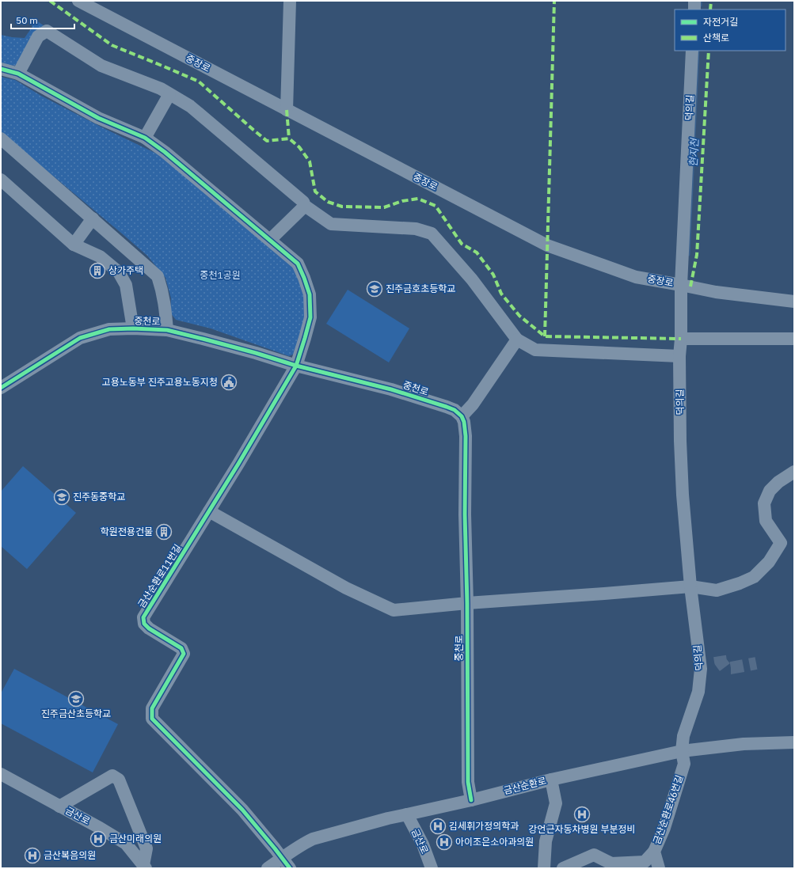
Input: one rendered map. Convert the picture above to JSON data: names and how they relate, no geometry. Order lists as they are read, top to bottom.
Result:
{
  "streets": {
    "street": [
      "중장로",
      "덕의길",
      "중천로",
      "금산순환로11번길",
      "금산순환로",
      "금산순환로46번길",
      "금산로"
    ]
  },
  "crossings": [
    ["중장로", "덕의길"],
    ["덕의길", "금산순환로"],
    ["덕의길", "금산순환로46번길"],
    ["중천로", "금산순환로11번길"],
    ["중천로", "금산순환로"],
    ["금산순환로11번길", "금산순환로"],
    ["금산순환로", "금산순환로46번길"],
    ["금산순환로", "금산로"]
  ],
  "water": ["현지천"],
  "parks": ["중천1공원"],
  "places": {
    "building": ["상가주택", "학원전용건물"],
    "school or university": ["진주금호초등학교", "진주동중학교", "진주금산초등학교"],
    "public building": ["고용노동부 진주고용노동지청"],
    "hospital": [
      "강언근자동차병원 부분정비",
      "김세휘가정의학과",
      "금산미래의원",
      "아이조은소아과의원",
      "금산복음의원"
    ]
  },
  "legend": ["자전거길", "산책로"],
  "scale_bar": "50 m"
}
